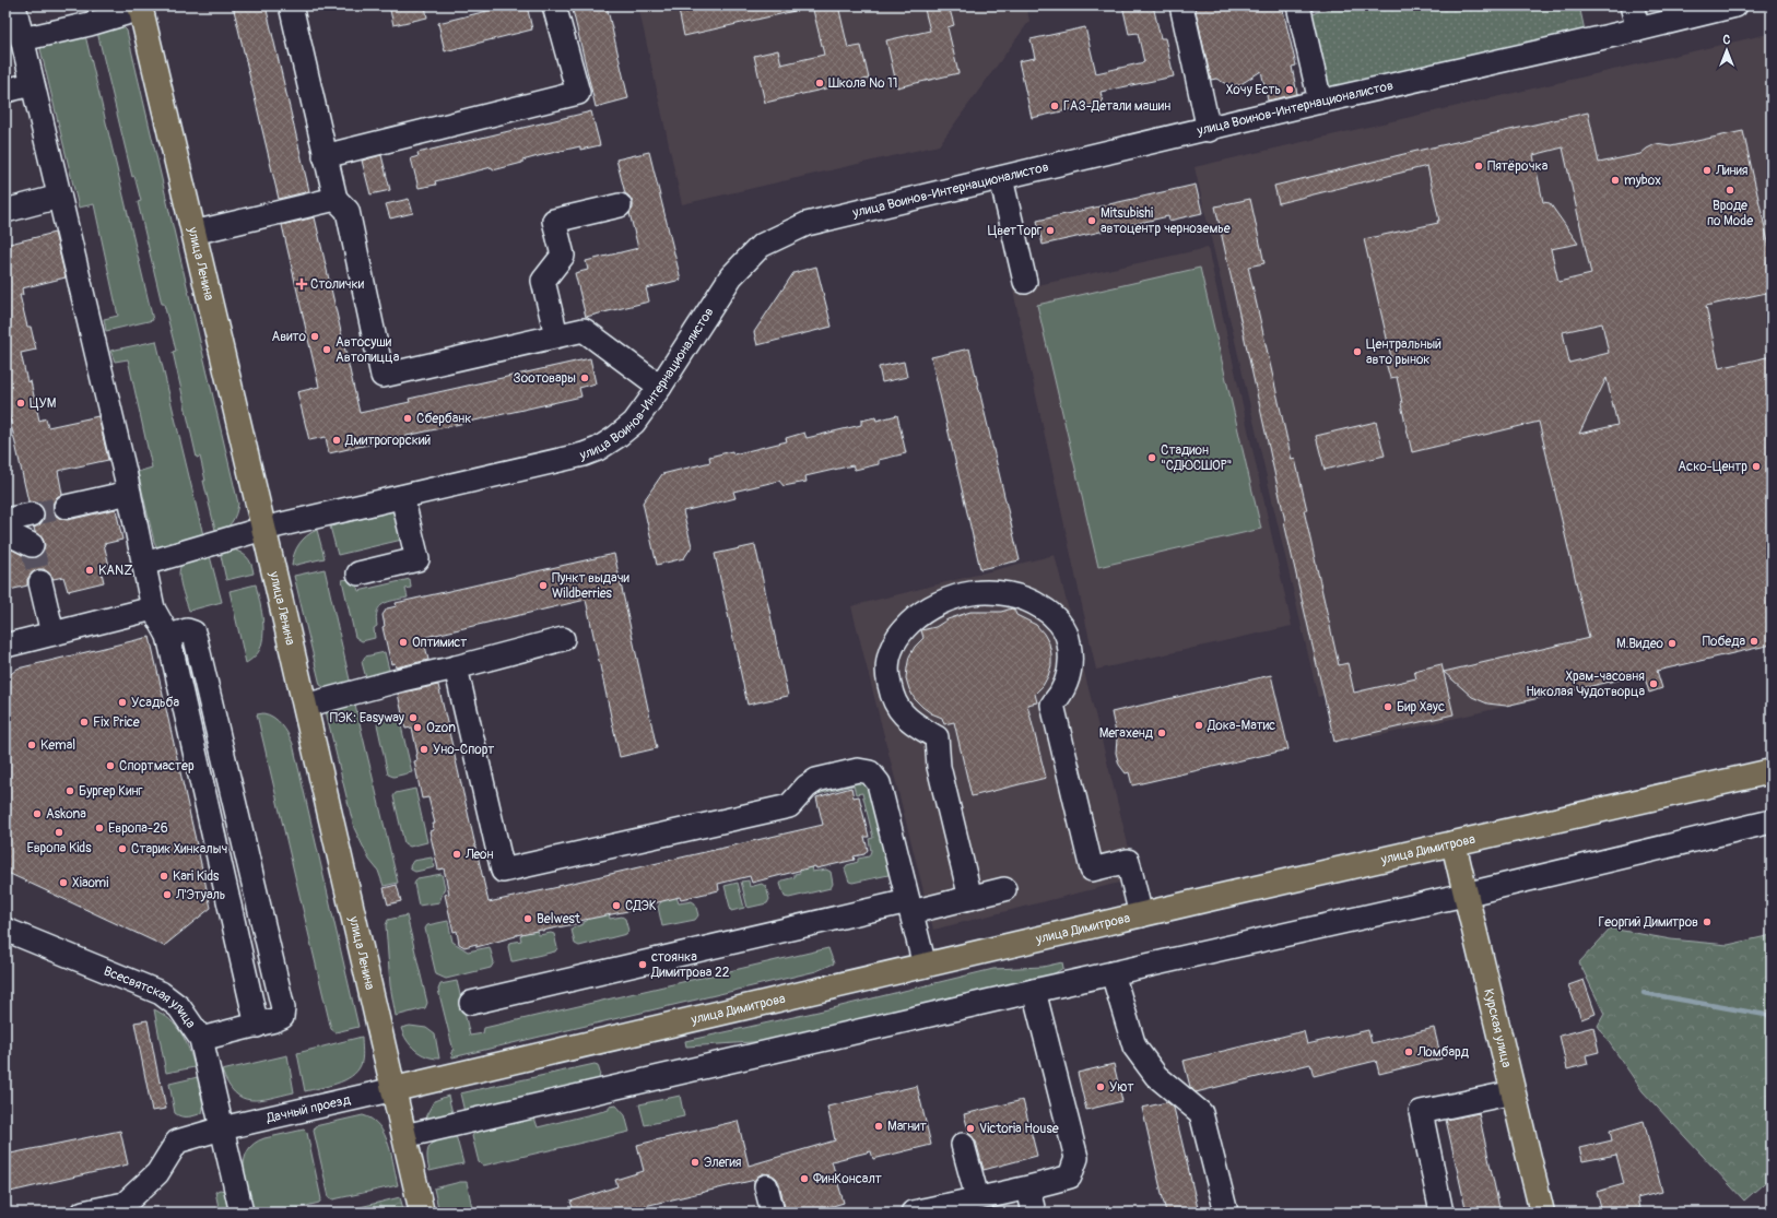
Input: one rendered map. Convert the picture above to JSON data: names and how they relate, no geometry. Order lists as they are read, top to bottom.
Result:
{
  "streets": {
    "main road": ["улица Ленина", "улица Димитрова", "Курская улица"],
    "street": ["улица Воинов-Интернационалистов", "Всесвятская улица", "Дачный проезд"]
  },
  "crossings": [
    ["улица Воинов-Интернационалистов", "улица Ленина"],
    ["улица Ленина", "улица Димитрова"],
    ["улица Ленина", "Дачный проезд"],
    ["улица Димитрова", "Курская улица"],
    ["улица Димитрова", "Дачный проезд"],
    ["Всесвятская улица", "Дачный проезд"]
  ],
  "places": {
    "other": [
      "Школа № 11",
      "Хочу Есть",
      "ГАЗ-Детали машин",
      "Пятёрочка",
      "Линия",
      "mybox",
      "Вроде по Mode",
      "Mitsubishi автоцентр черноземье",
      "ЦветТорг",
      "Авито",
      "Автосуши Автопицца",
      "Центральный авто рынок",
      "Зоотовары",
      "ЦУМ",
      "Сбербанк",
      "Дмитрогорский",
      "Стадион \"СДЮСШОР\"",
      "Аско-Центр",
      "KANZ",
      "Пункт выдачи Wildberries",
      "Победа",
      "Оптимист",
      "М.Видео",
      "Храм-часовня Николая Чудотворца",
      "Усадьба",
      "Бир Хаус",
      "ПЭК: Easyway",
      "Fix Price",
      "Дока-Матис",
      "Ozon",
      "Мегахенд",
      "Kemal",
      "Уно-Спорт",
      "Спортмастер",
      "Бургер Кинг",
      "Askona",
      "Европа-26",
      "Европа Kids",
      "Старик Хинкалыч",
      "Леон",
      "Kari Kids",
      "Xiaomi",
      "Л'Этуаль",
      "СДЭК",
      "Belwest",
      "Георгий Димитров",
      "стоянка Димитрова 22",
      "Ломбард",
      "Уют",
      "Магнит",
      "Victoria House",
      "Элегия",
      "ФинКонсалт"
    ],
    "health": ["Столички"]
  },
  "north": "top"
}
